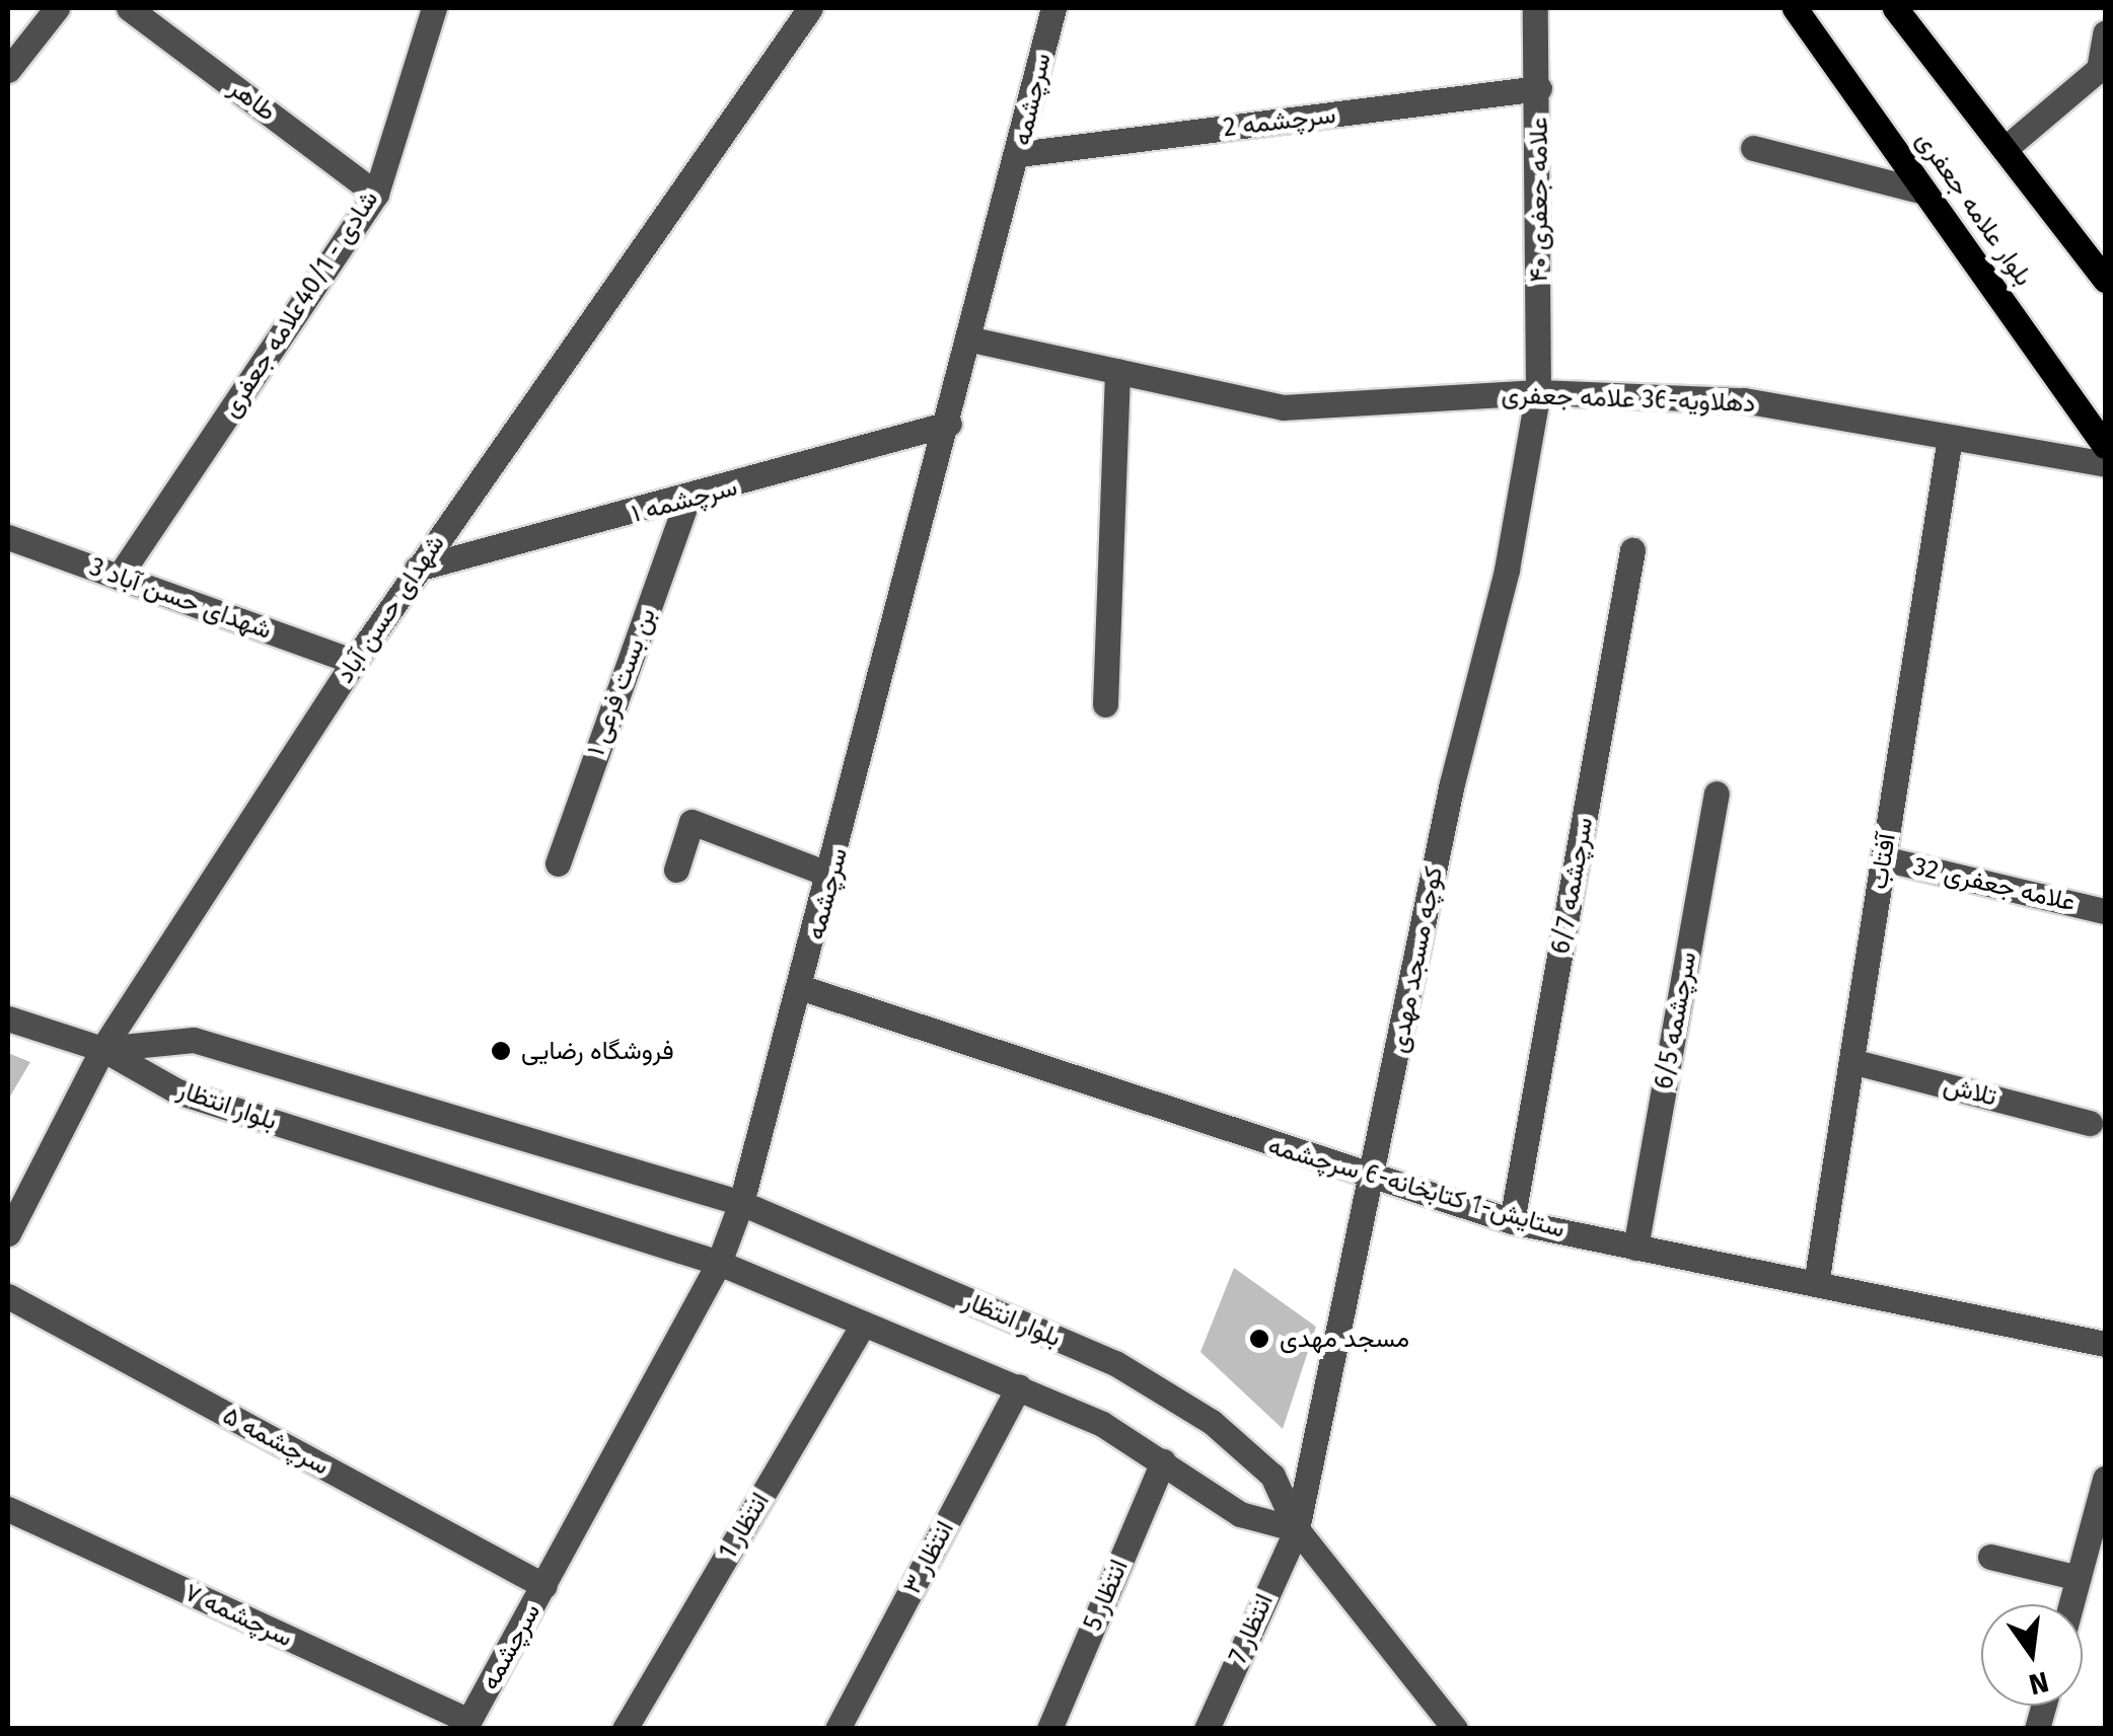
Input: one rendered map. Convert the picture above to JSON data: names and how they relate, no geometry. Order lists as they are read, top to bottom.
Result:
{
  "streets": {
    "main road": ["بلوار علامه جعفری"],
    "street": [
      "سرچشمه",
      "طاهر",
      "سرچشمه 2",
      "علامه جعفری ۴۰",
      "شادی - 40/1علامه جعفری",
      "دهلاویه-36 علامه جعفری",
      "سرچشمه ۱",
      "شهدای حسن آباد 3",
      "شهدای حسن آباد",
      "بن بست فرعی ۱",
      "آفتاب",
      "علامه جعفری 32",
      "سرچشمه 6/7",
      "کوچه مسجد مهدی",
      "سرچشمه 6/5",
      "تلاش",
      "بلوار انتظار",
      "ستایش-1 کتابخانه-6 سرچشمه",
      "سرچشمه ۵",
      "انتظار 1",
      "انتظار ۳",
      "انتظار 5",
      "سرچشمه ۷",
      "انتظار 7"
    ]
  },
  "crossings": [
    ["سرچشمه", "سرچشمه 2"],
    ["سرچشمه", "دهلاویه-36 علامه جعفری"],
    ["سرچشمه", "سرچشمه ۱"],
    ["سرچشمه", "بلوار انتظار"],
    ["سرچشمه", "ستایش-1 کتابخانه-6 سرچشمه"],
    ["سرچشمه", "سرچشمه ۵"],
    ["سرچشمه", "سرچشمه ۷"],
    ["طاهر", "شادی - 40/1علامه جعفری"],
    ["سرچشمه 2", "علامه جعفری ۴۰"],
    ["علامه جعفری ۴۰", "دهلاویه-36 علامه جعفری"],
    ["علامه جعفری ۴۰", "کوچه مسجد مهدی"],
    ["شادی - 40/1علامه جعفری", "شهدای حسن آباد 3"],
    ["دهلاویه-36 علامه جعفری", "آفتاب"],
    ["دهلاویه-36 علامه جعفری", "کوچه مسجد مهدی"],
    ["سرچشمه ۱", "شهدای حسن آباد"],
    ["سرچشمه ۱", "بن بست فرعی ۱"],
    ["شهدای حسن آباد 3", "شهدای حسن آباد"],
    ["شهدای حسن آباد", "بلوار انتظار"],
    ["آفتاب", "علامه جعفری 32"],
    ["آفتاب", "تلاش"],
    ["آفتاب", "ستایش-1 کتابخانه-6 سرچشمه"],
    ["سرچشمه 6/7", "ستایش-1 کتابخانه-6 سرچشمه"],
    ["کوچه مسجد مهدی", "بلوار انتظار"],
    ["کوچه مسجد مهدی", "ستایش-1 کتابخانه-6 سرچشمه"],
    ["کوچه مسجد مهدی", "انتظار 7"],
    ["سرچشمه 6/5", "ستایش-1 کتابخانه-6 سرچشمه"],
    ["بلوار انتظار", "انتظار 1"],
    ["بلوار انتظار", "انتظار ۳"],
    ["بلوار انتظار", "انتظار 5"],
    ["بلوار انتظار", "انتظار 7"]
  ],
  "places": ["فروشگاه رضایی", "مسجد مهدی"],
  "north": "bottom"
}
